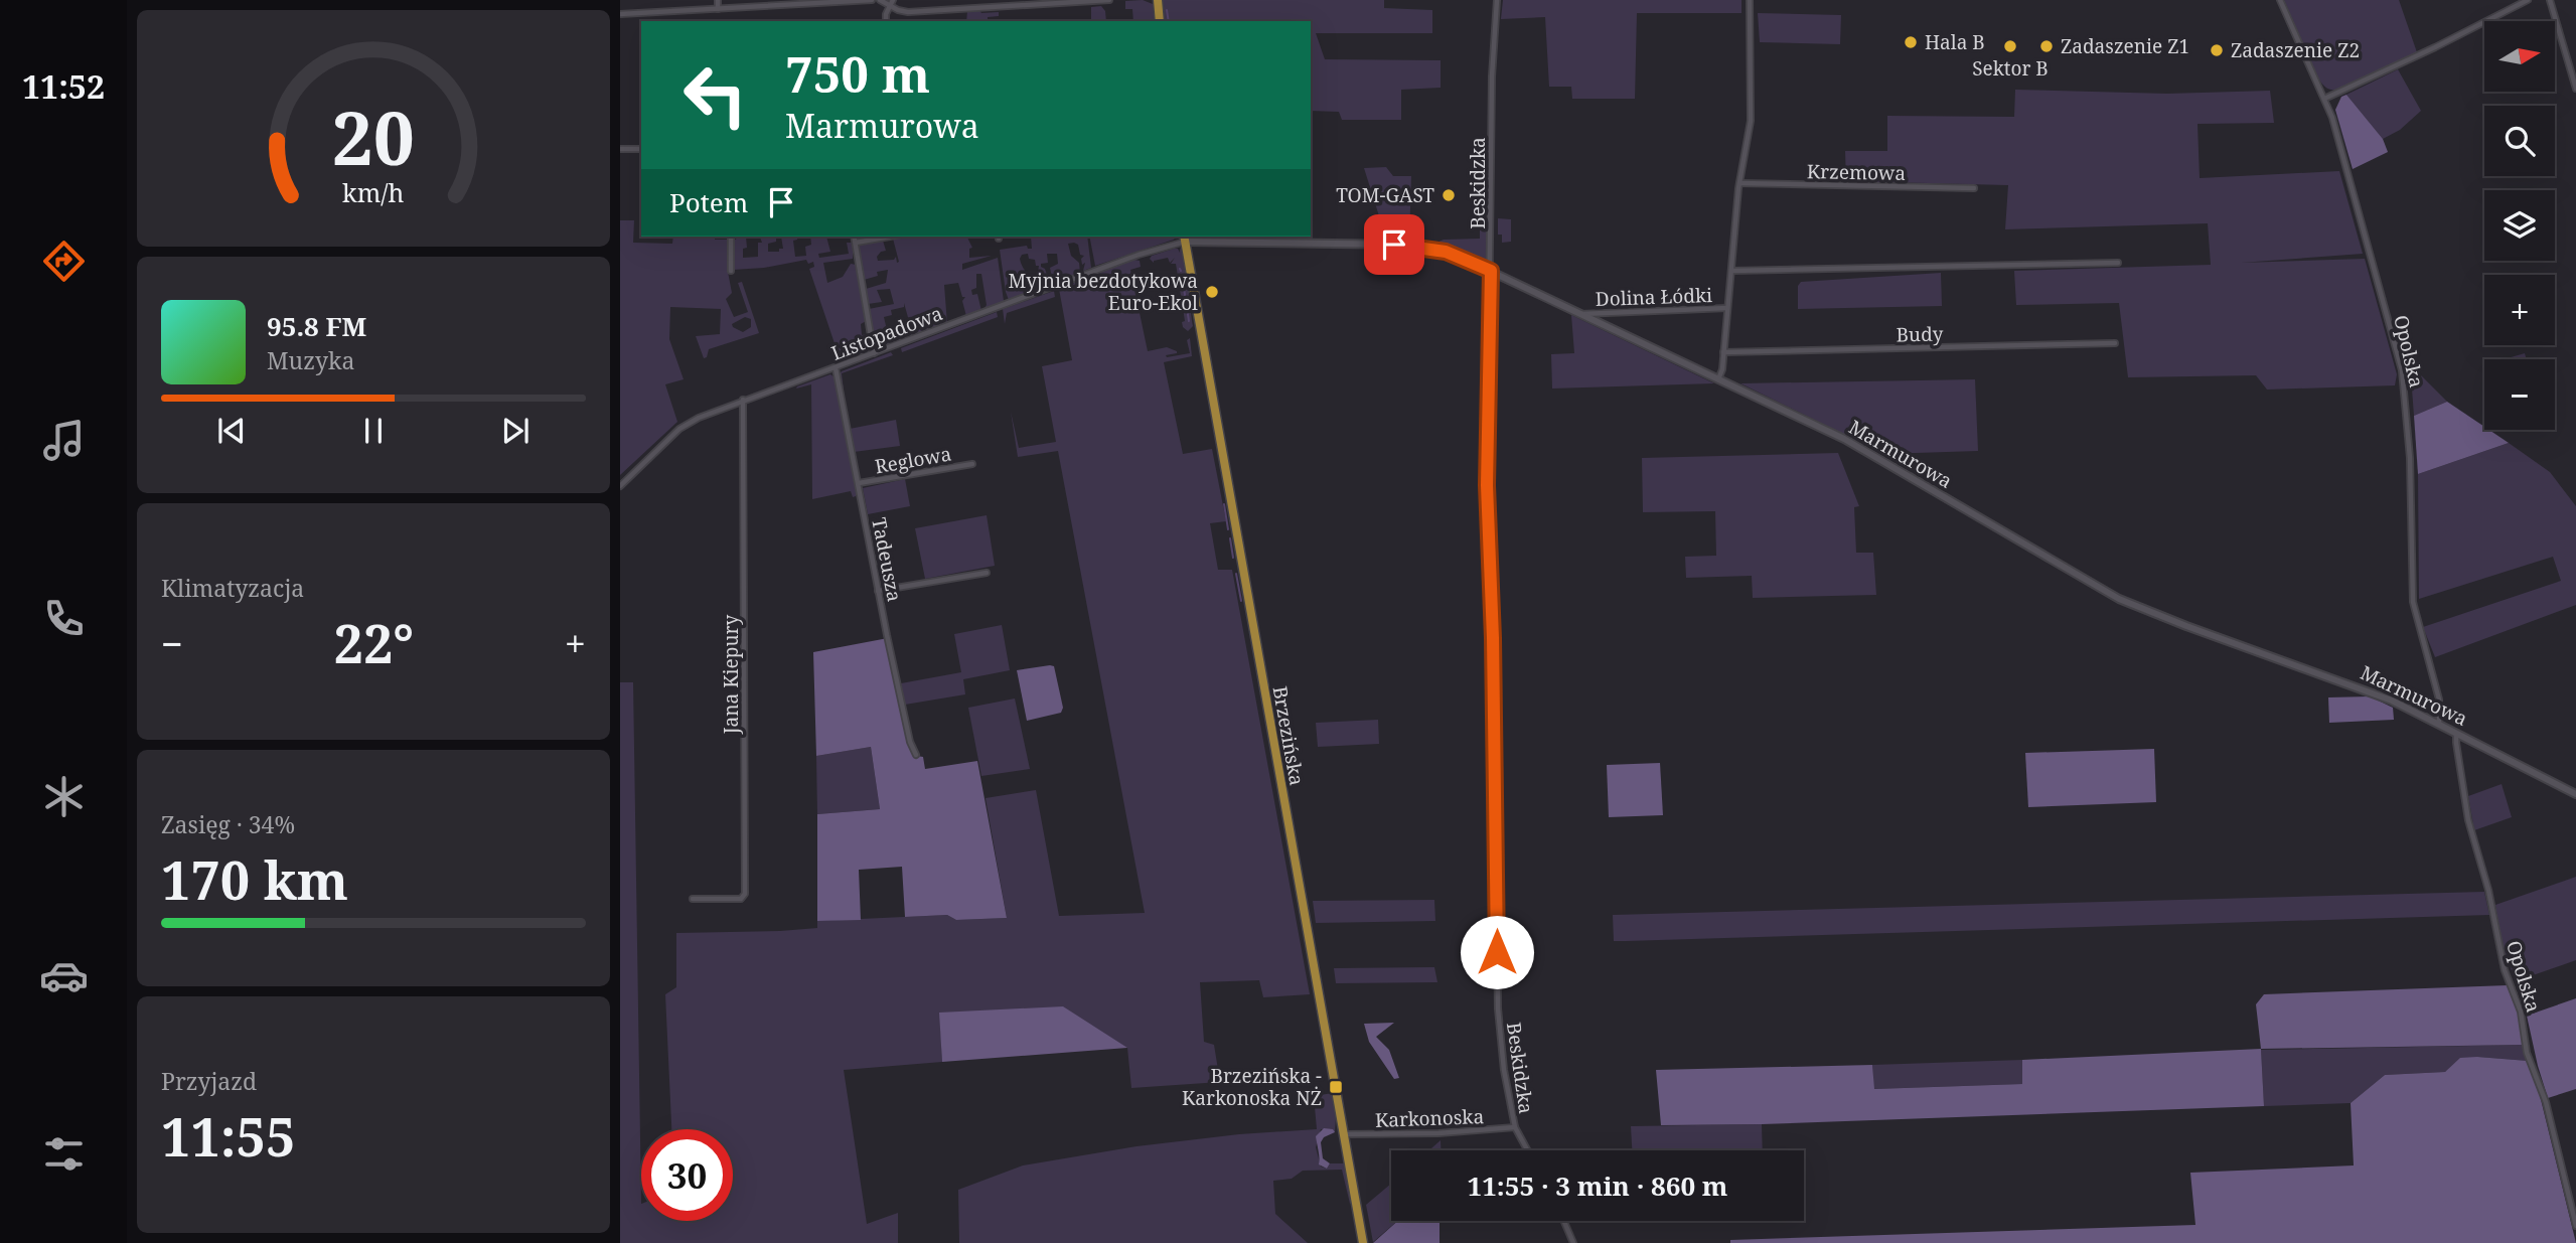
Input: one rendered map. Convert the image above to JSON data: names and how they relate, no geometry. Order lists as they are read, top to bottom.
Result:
{
  "streets": {
    "main road": ["Brzezińska"],
    "street": [
      "Krzemowa",
      "Beskidzka",
      "Dolina Łódki",
      "Listopadowa",
      "Budy",
      "Opolska",
      "Marmurowa",
      "Reglowa",
      "Tadeusza",
      "Jana Kiepury",
      "Karkonoska"
    ]
  },
  "crossings": [
    ["Beskidzka", "Marmurowa"],
    ["Beskidzka", "Karkonoska"],
    ["Dolina Łódki", "Marmurowa"],
    ["Listopadowa", "Marmurowa"],
    ["Listopadowa", "Tadeusza"],
    ["Listopadowa", "Jana Kiepury"],
    ["Listopadowa", "Brzezińska"],
    ["Opolska", "Marmurowa"],
    ["Marmurowa", "Brzezińska"],
    ["Reglowa", "Tadeusza"],
    ["Brzezińska", "Karkonoska"]
  ],
  "places": {
    "other": [
      "Hala B",
      "Sektor B",
      "Zadaszenie Z1",
      "Zadaszenie Z2",
      "TOM-GAST",
      "Myjnia bezdotykowa Euro-Ekol"
    ],
    "transit": ["Brzezińska - Karkonoska NŻ"]
  },
  "north": "right",
  "page": {
    "tabs": "11:52",
    "map_buttons": ["+", "−"],
    "turn": ["750 m", "Marmurowa"],
    "then": "Potem",
    "song": ["95.8 FM", "Muzyka"],
    "tile": [
      "Klimatyzacja",
      ["Zasięg · 34%", "170 km"],
      ["Przyjazd", "11:55"]
    ],
    "heat": ["−", "22°", "+"],
    "limit": "30",
    "trip": "11:55 · 3 min · 860 m",
    "gauge": ["20", "km/h"]
  }
}
